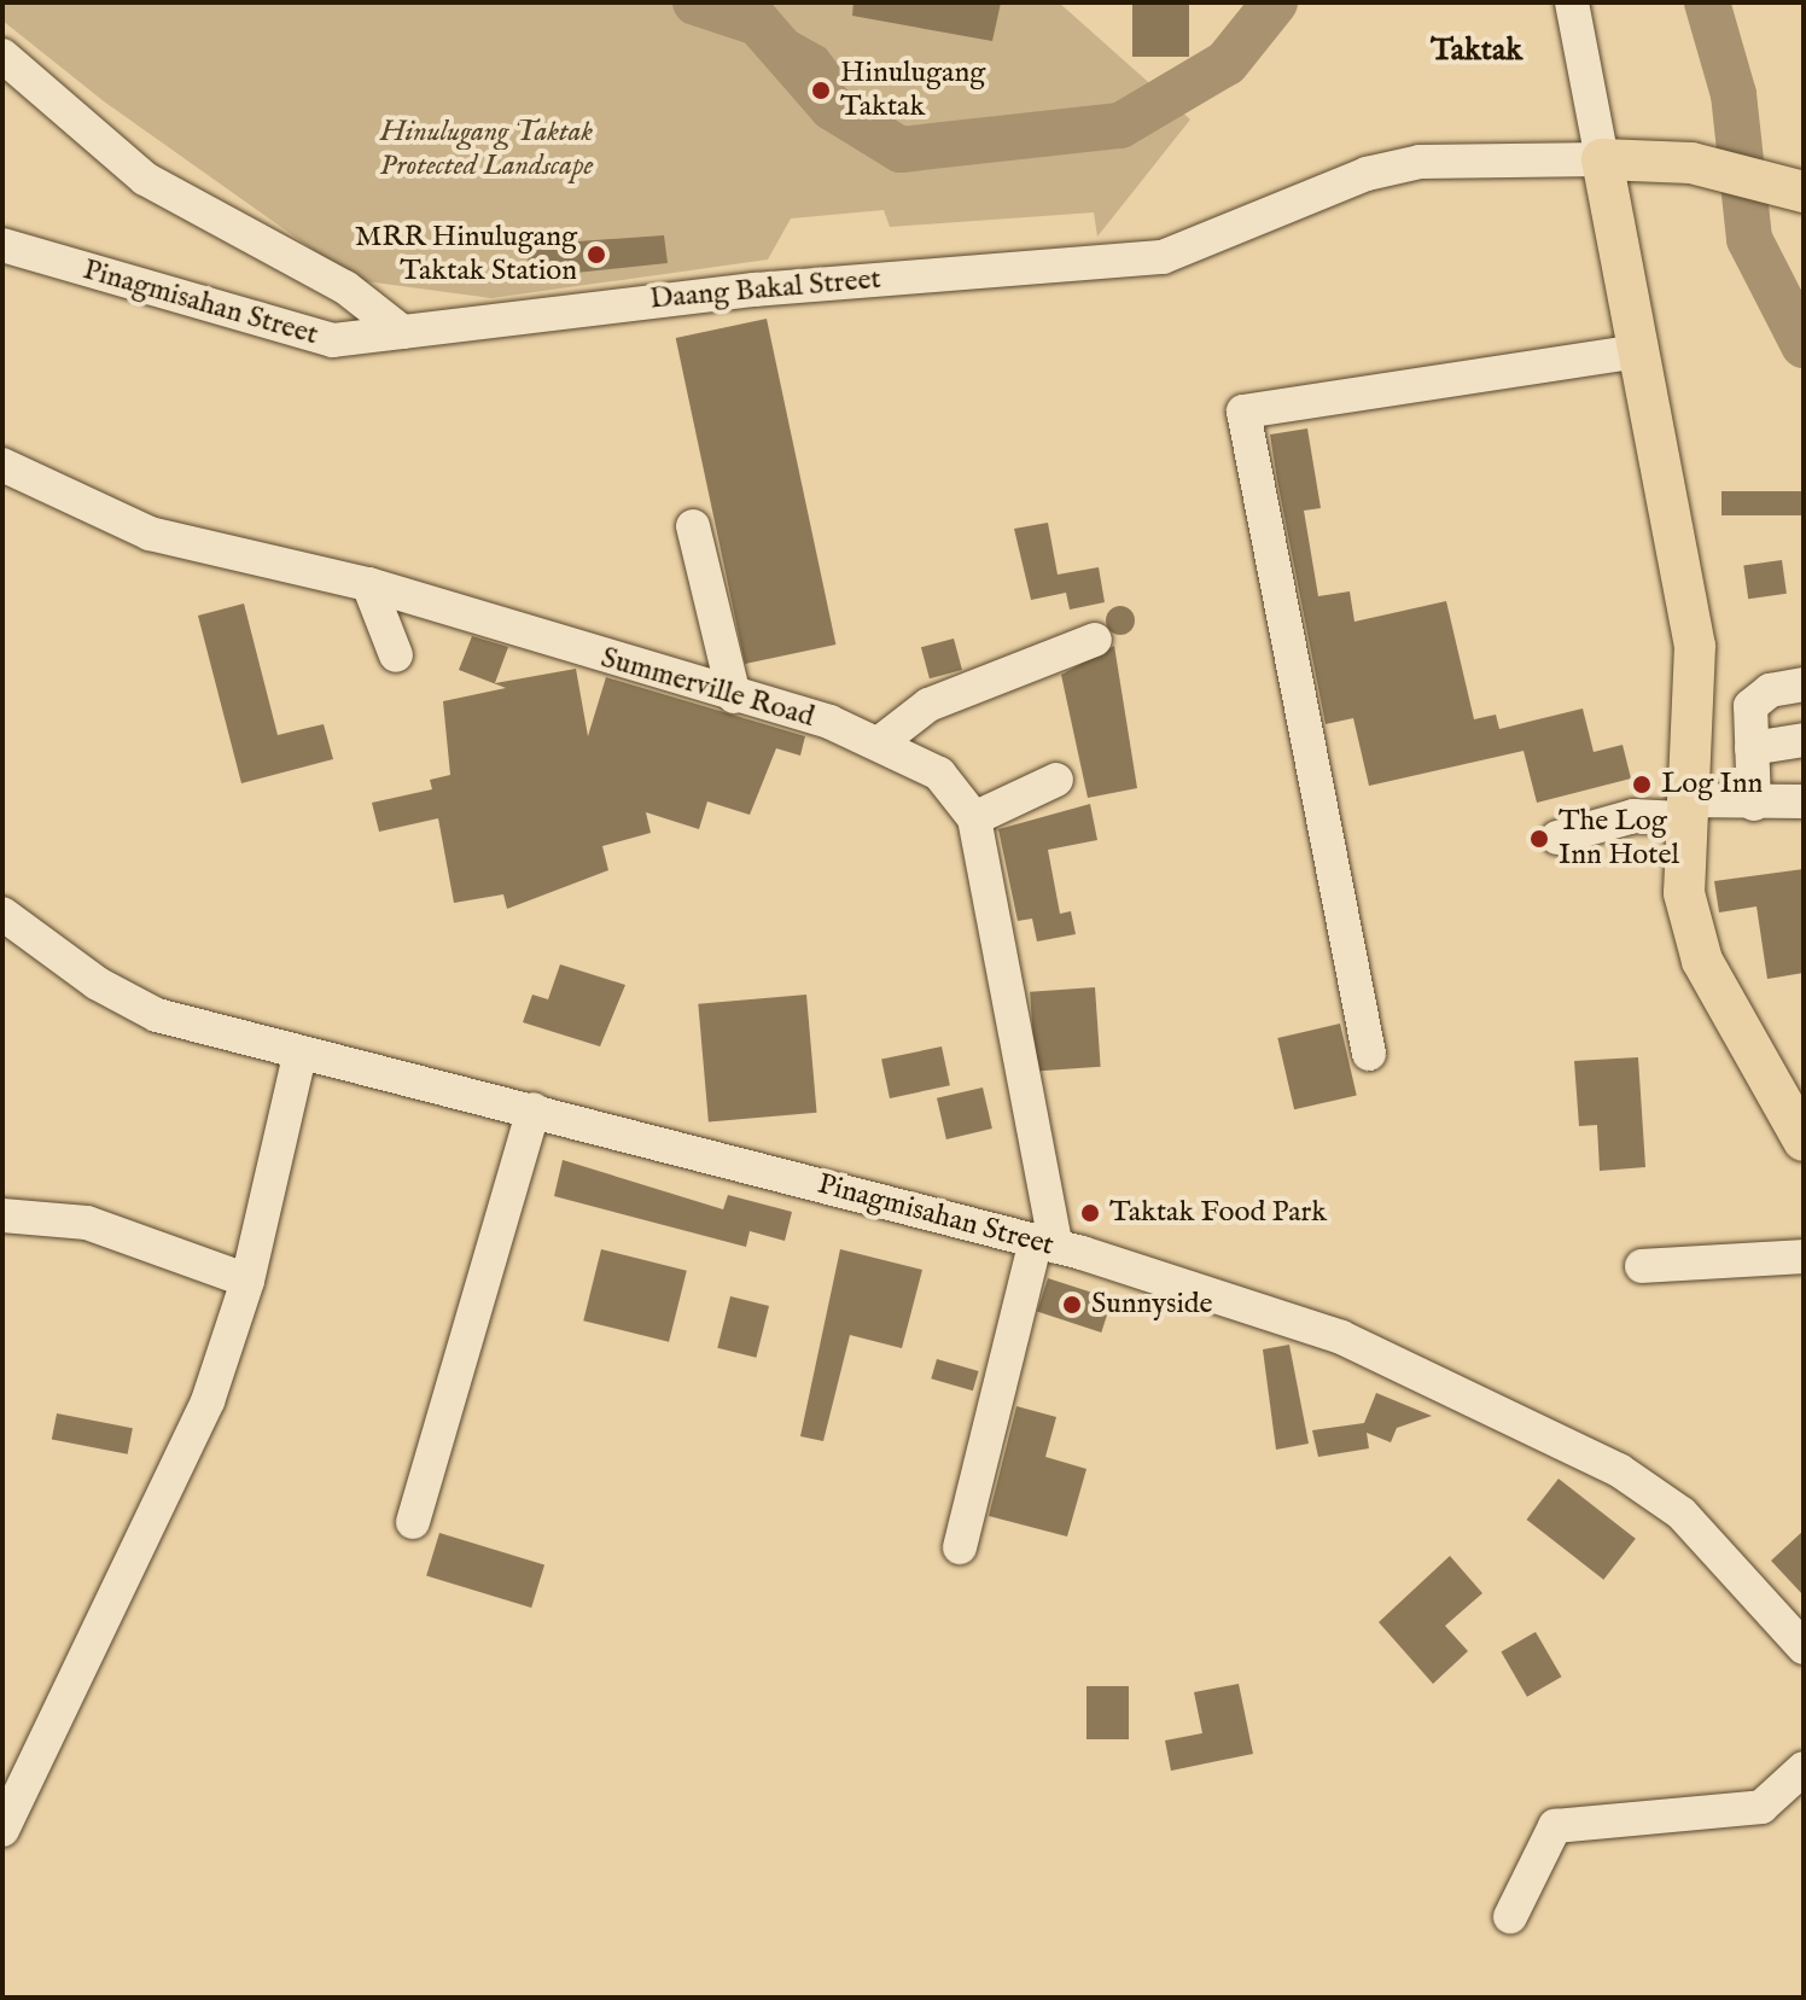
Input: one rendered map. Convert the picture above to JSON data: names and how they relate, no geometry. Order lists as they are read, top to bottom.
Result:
{
  "streets": {
    "street": ["Daang Bakal Street", "Pinagmisahan Street", "Summerville Road"]
  },
  "crossings": [
    ["Daang Bakal Street", "Pinagmisahan Street"],
    ["Pinagmisahan Street", "Summerville Road"]
  ],
  "districts": ["Taktak"],
  "parks": ["Hinulugang Taktak Protected Landscape"],
  "places": [
    "Hinulugang Taktak",
    "MRR Hinulugang Taktak Station",
    "Log Inn",
    "The Log Inn Hotel",
    "Taktak Food Park",
    "Sunnyside"
  ]
}
